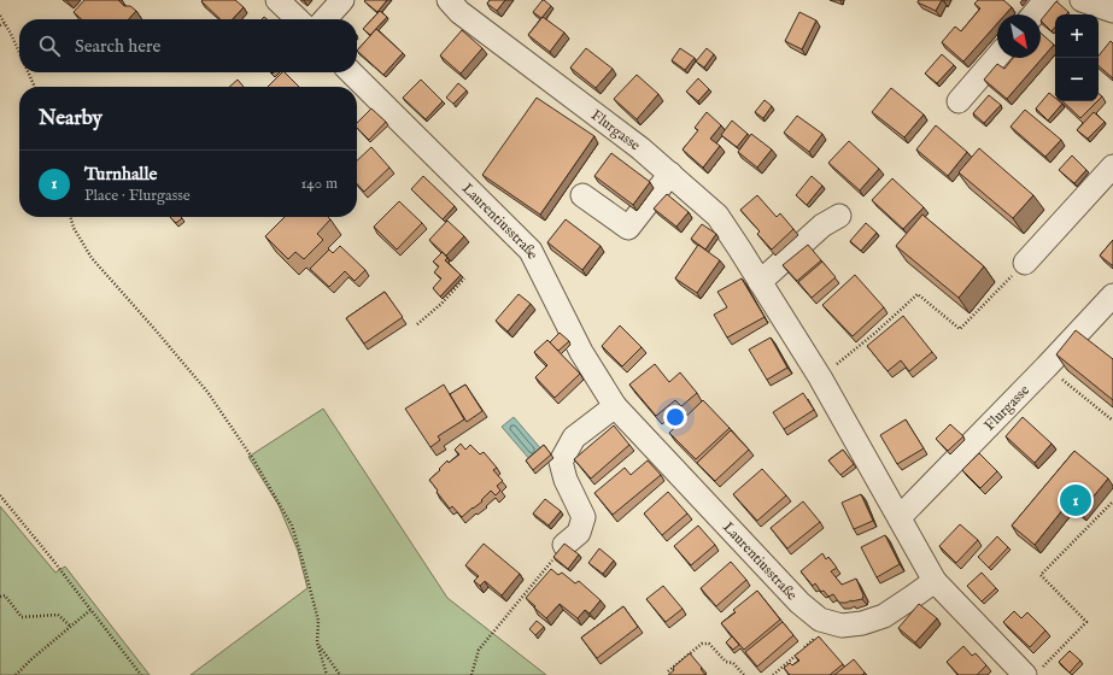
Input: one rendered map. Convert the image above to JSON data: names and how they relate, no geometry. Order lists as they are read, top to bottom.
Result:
{
  "streets": {
    "street": ["Flurgasse", "Laurentiusstraße"]
  },
  "crossings": [
    ["Flurgasse", "Laurentiusstraße"]
  ],
  "north": "bottom right",
  "page": {
    "map_buttons": ["+", "−"],
    "search": "Search here",
    "heading": "Nearby",
    "list": [
      {
        "mark": "1",
        "name": "Turnhalle",
        "note": "Place · Flurgasse",
        "value": "140 m"
      }
    ],
    "pins": "1"
  }
}
